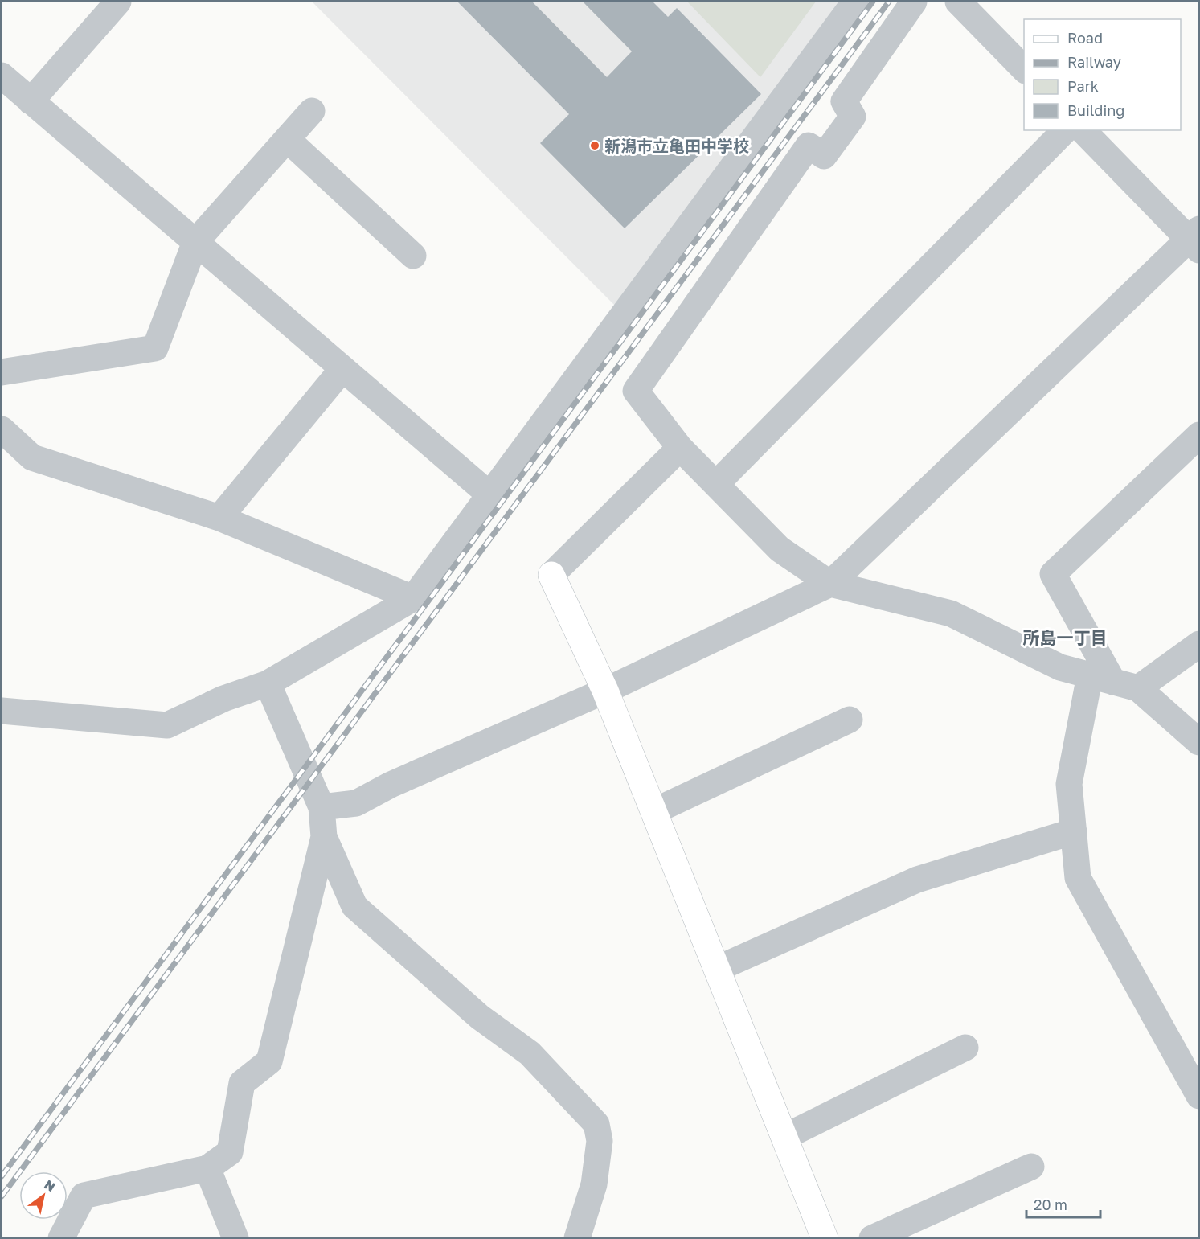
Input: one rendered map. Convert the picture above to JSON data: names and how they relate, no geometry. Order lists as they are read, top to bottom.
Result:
{
  "districts": ["所島一丁目"],
  "places": ["新潟市立亀田中学校"],
  "legend": [
    "Road",
    "Railway",
    "Park",
    "Building"
  ],
  "scale_bar": "20 m",
  "north": "top right"
}
